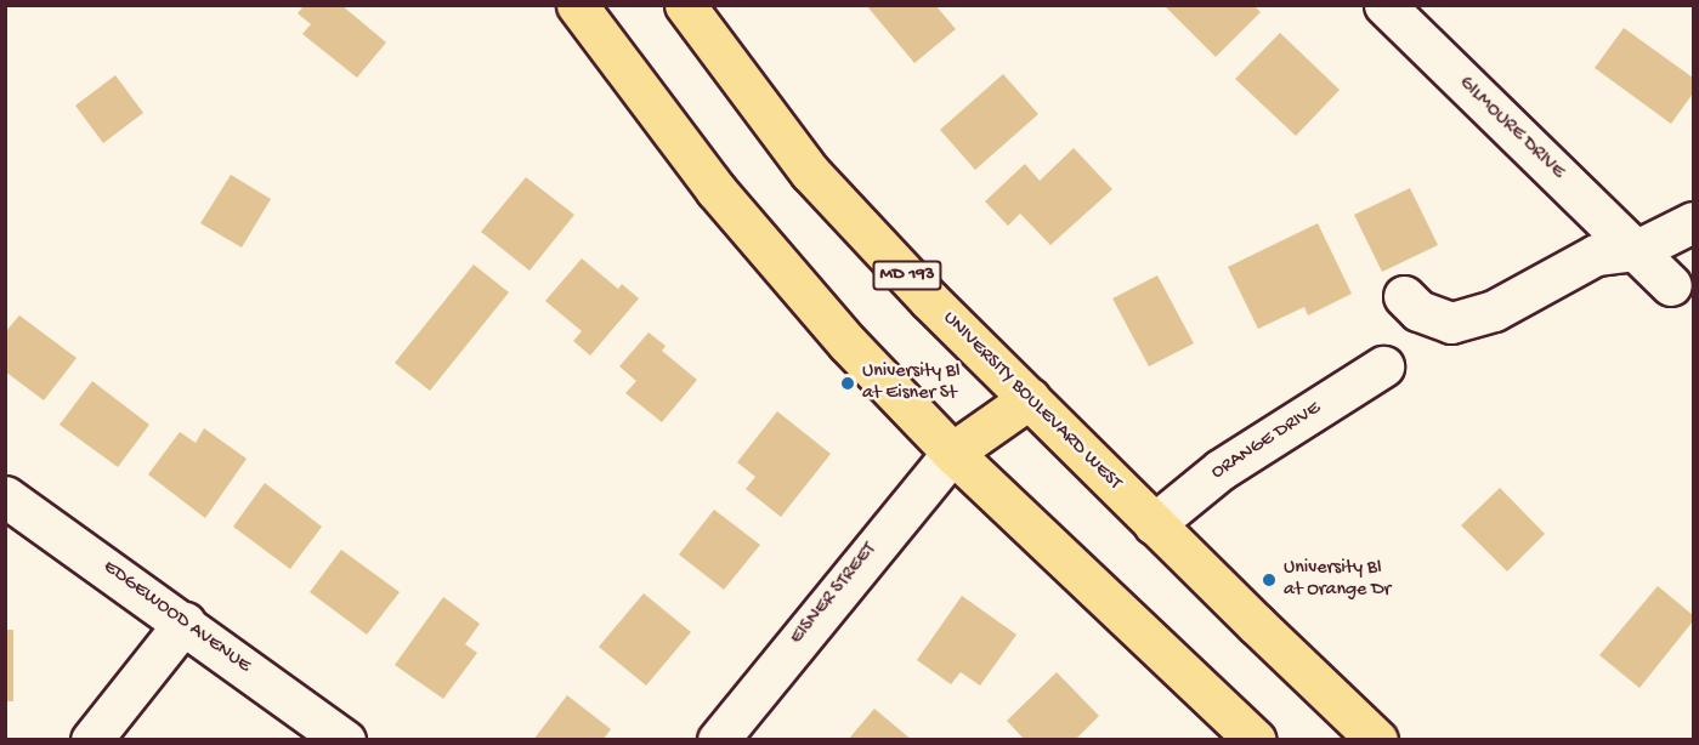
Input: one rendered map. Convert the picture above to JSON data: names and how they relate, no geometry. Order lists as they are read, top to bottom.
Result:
{
  "streets": {
    "main road": ["MD 193", "UNIVERSITY BOULEVARD WEST"],
    "street": [
      "GILMOURE DRIVE",
      "ORANGE DRIVE",
      "EISNER STREET",
      "EDGEWOOD AVENUE"
    ]
  },
  "crossings": [
    ["UNIVERSITY BOULEVARD WEST", "ORANGE DRIVE"]
  ],
  "places": ["University Bl at Eisner St", "University Bl at Orange Dr"]
}
